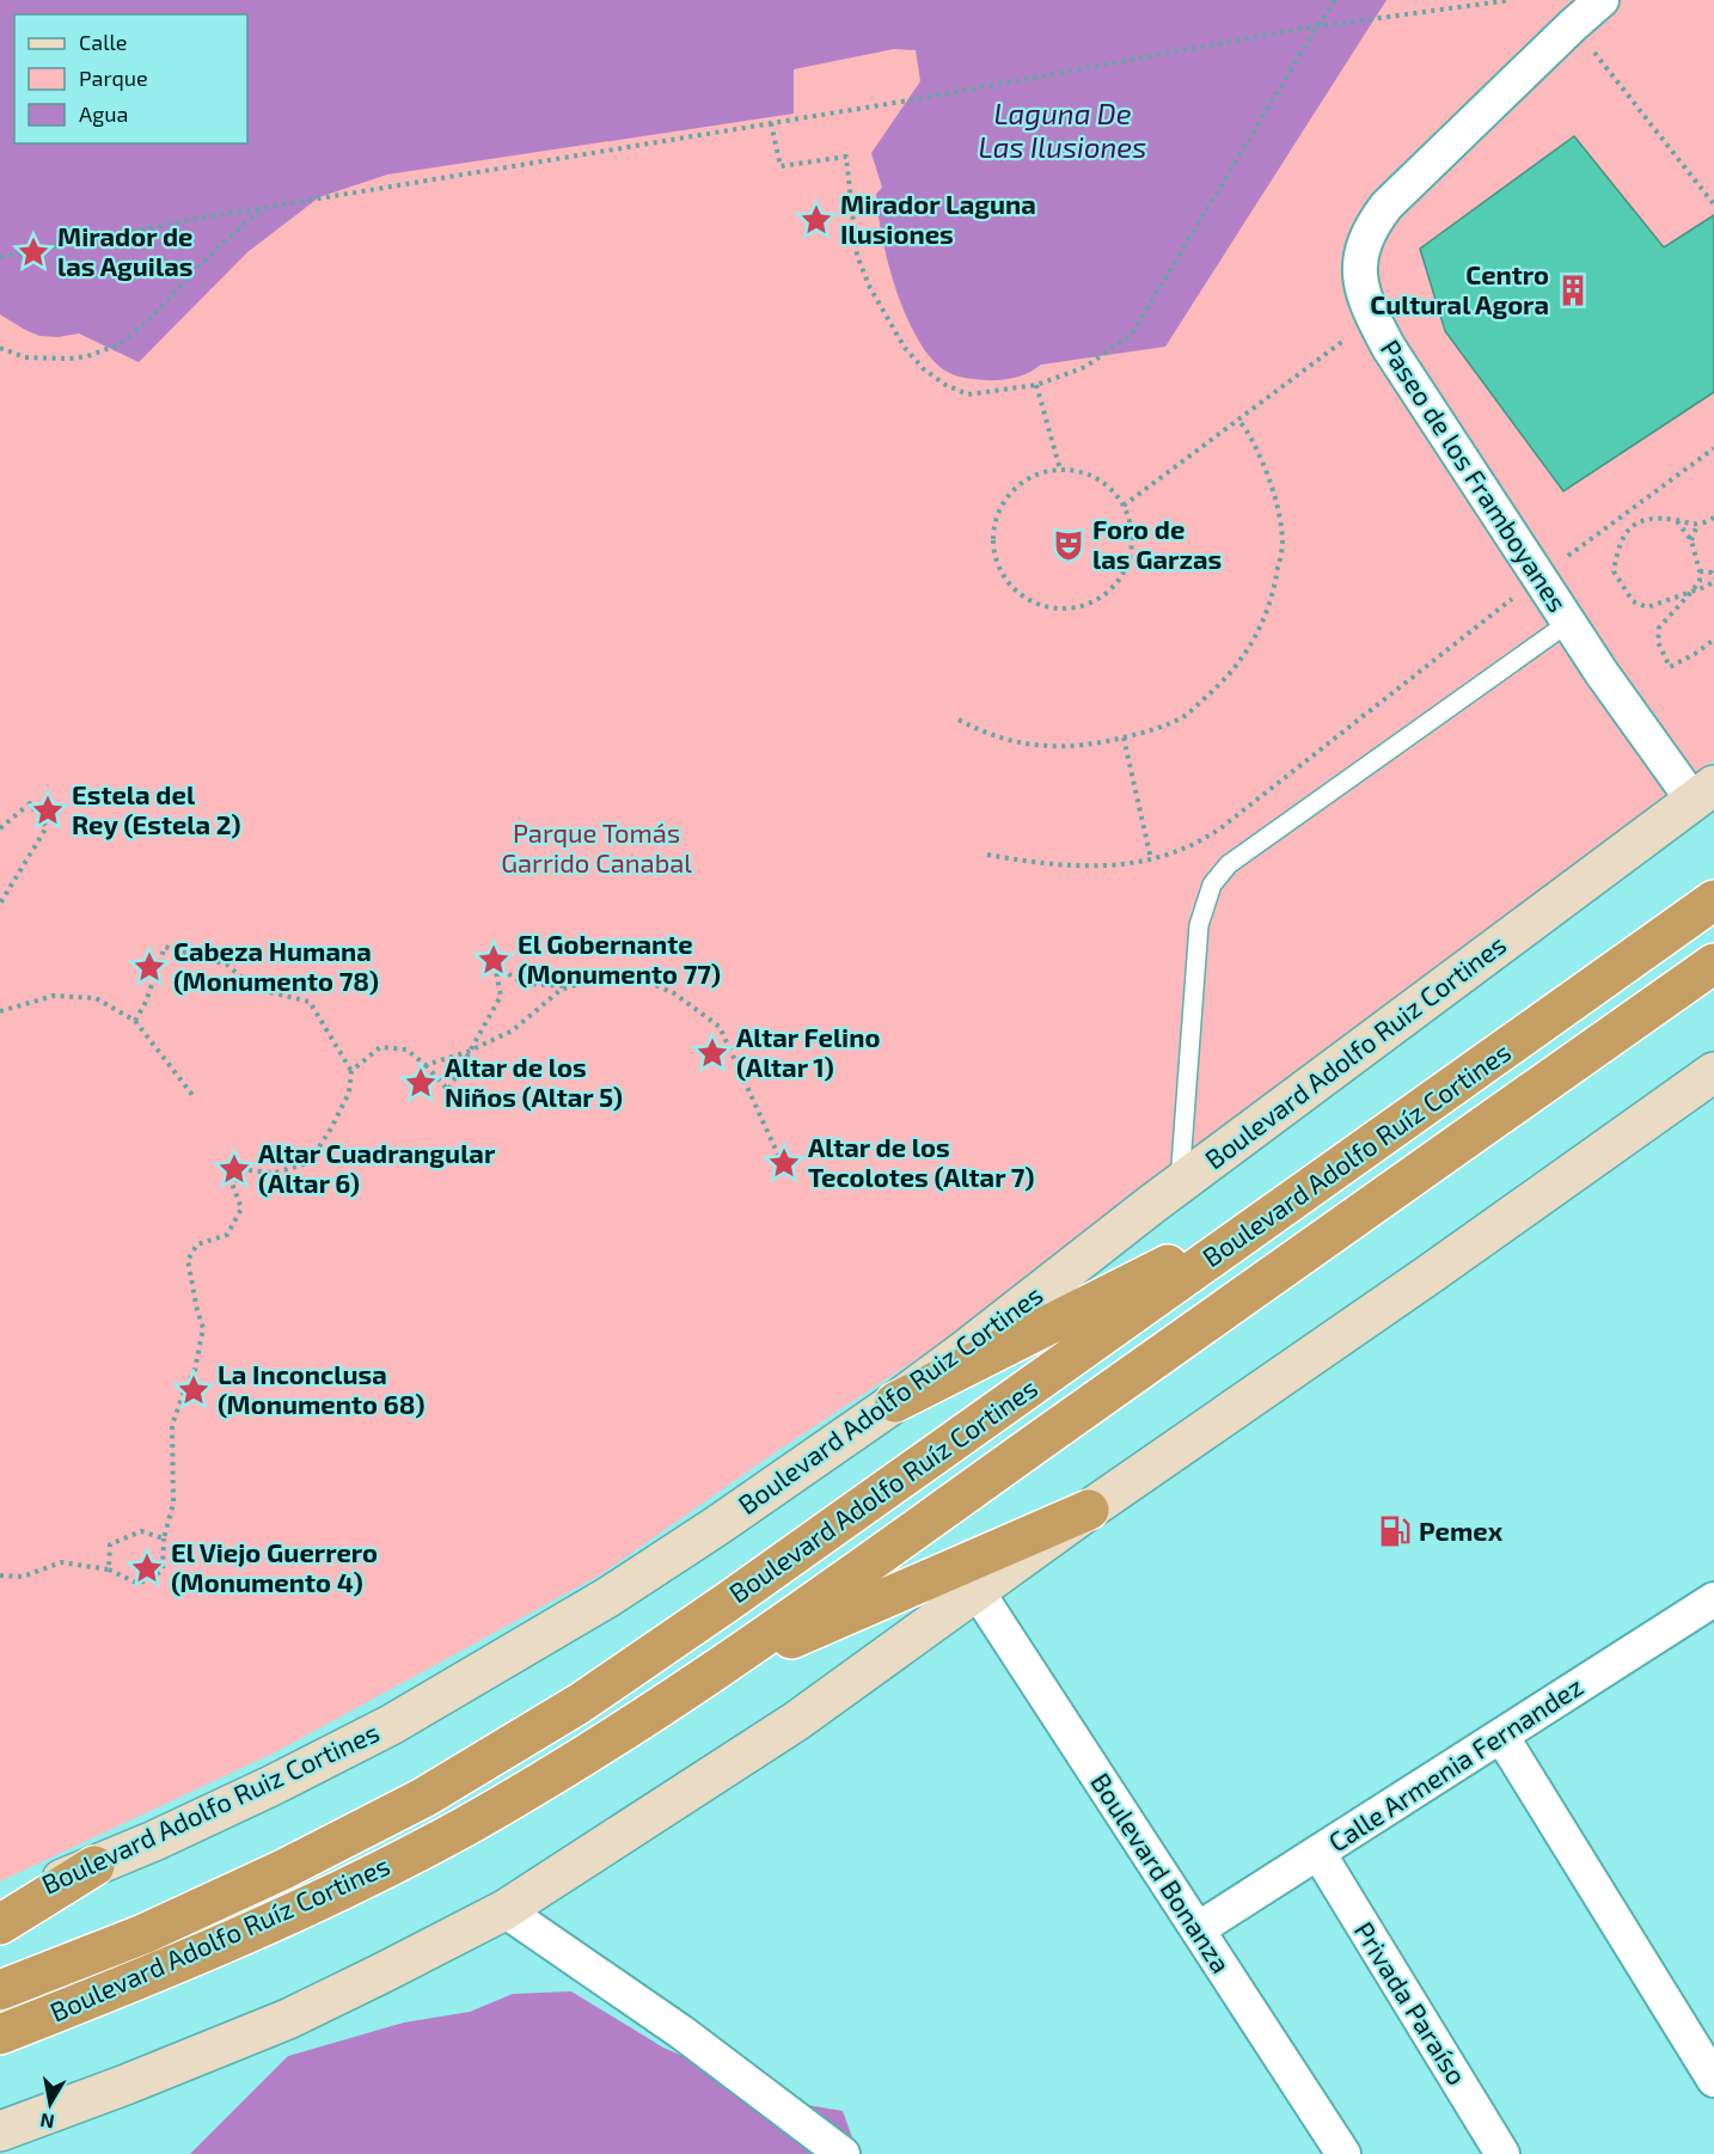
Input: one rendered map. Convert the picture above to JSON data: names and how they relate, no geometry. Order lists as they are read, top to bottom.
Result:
{
  "streets": {
    "highway": ["Boulevard Adolfo Ruíz Cortines"],
    "main road": ["Boulevard Adolfo Ruiz Cortines"],
    "street": [
      "Paseo de los Framboyanes",
      "Calle Armenia Fernandez",
      "Boulevard Bonanza",
      "Privada Paraíso"
    ]
  },
  "crossings": [
    ["Paseo de los Framboyanes", "Boulevard Adolfo Ruiz Cortines"],
    ["Calle Armenia Fernandez", "Boulevard Bonanza"],
    ["Calle Armenia Fernandez", "Privada Paraíso"]
  ],
  "water": ["Laguna De Las Ilusiones"],
  "parks": ["Parque Tomás Garrido Canabal"],
  "places": {
    "place": [
      "Mirador Laguna Ilusiones",
      "Mirador de las Aguilas",
      "Estela del Rey (Estela 2)",
      "El Gobernante (Monumento 77)",
      "Cabeza Humana (Monumento 78)",
      "Altar Felino (Altar 1)",
      "Altar de los Niños (Altar 5)",
      "Altar de los Tecolotes (Altar 7)",
      "Altar Cuadrangular (Altar 6)",
      "La Inconclusa (Monumento 68)",
      "El Viejo Guerrero (Monumento 4)"
    ],
    "building": ["Centro Cultural Agora"],
    "theatre": ["Foro de las Garzas"],
    "fuel station": ["Pemex"]
  },
  "legend": ["Calle", "Parque", "Agua"],
  "north": "bottom"
}
